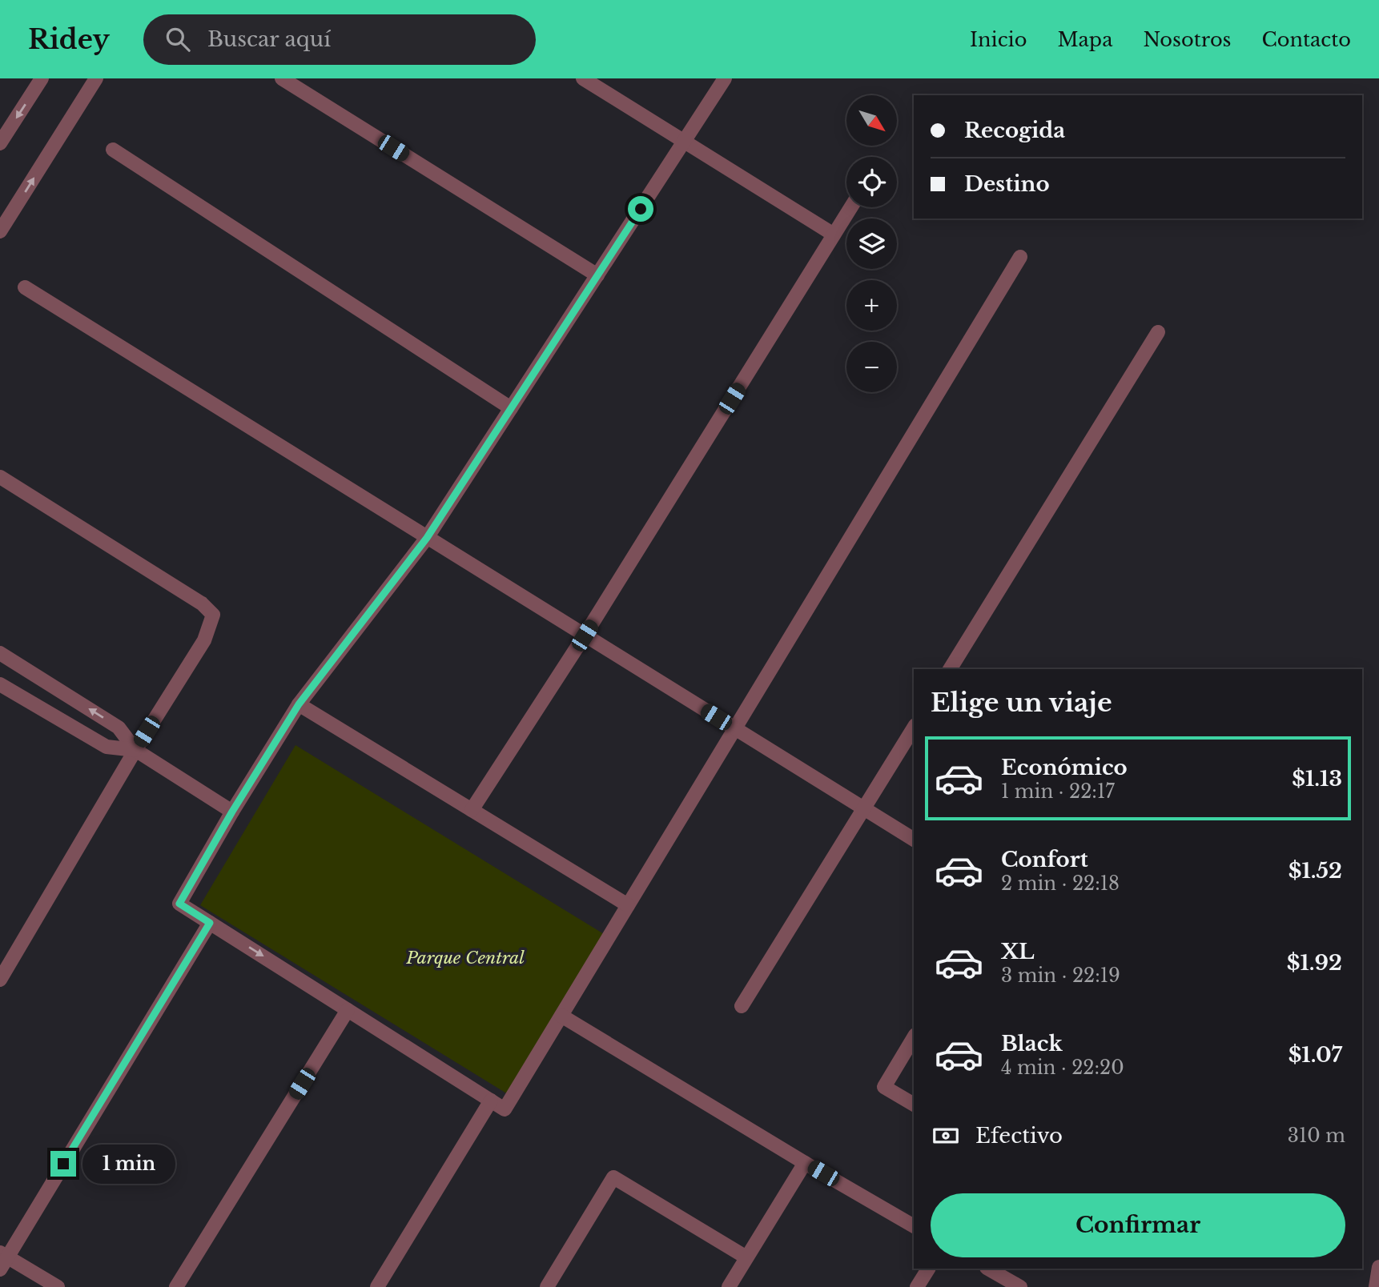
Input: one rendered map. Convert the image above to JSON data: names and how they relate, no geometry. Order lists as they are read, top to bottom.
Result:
{
  "parks": ["Parque Central"],
  "north": "bottom right",
  "page": {
    "header": "Ridey",
    "search": "Buscar aquí",
    "nav": [
      "Inicio",
      "Mapa",
      "Nosotros",
      "Contacto"
    ],
    "map_buttons": ["+", "−"],
    "banner": ["Recogida", "Destino"],
    "heading": "Elige un viaje",
    "list": [
      {
        "name": "Económico",
        "note": "1 min · 22:17",
        "value": "$1.13"
      },
      {
        "name": "Confort",
        "note": "2 min · 22:18",
        "value": "$1.52"
      },
      {
        "name": "XL",
        "note": "3 min · 22:19",
        "value": "$1.92"
      },
      {
        "name": "Black",
        "note": "4 min · 22:20",
        "value": "$1.07"
      }
    ],
    "pay": ["Efectivo", "310 m"],
    "bubble": "1 min",
    "buttons": "Confirmar"
  }
}
